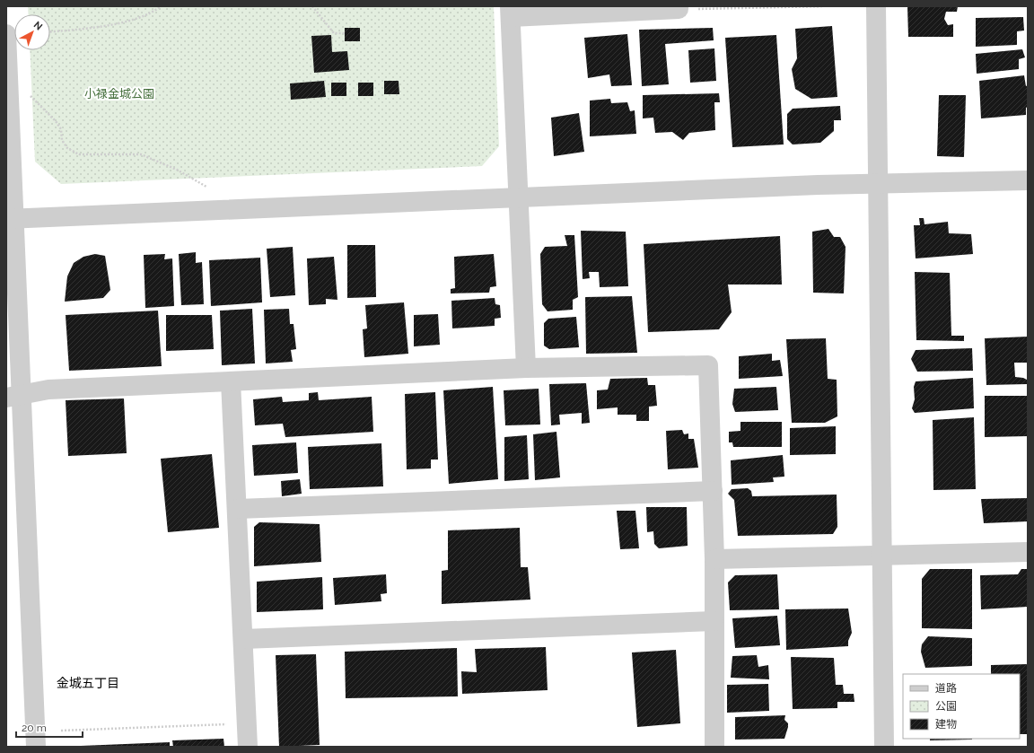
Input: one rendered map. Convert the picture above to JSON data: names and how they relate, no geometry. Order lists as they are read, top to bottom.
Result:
{
  "districts": ["金城五丁目"],
  "parks": ["小禄金城公園"],
  "legend": ["道路", "公園", "建物"],
  "scale_bar": "20 m",
  "north": "top right"
}
